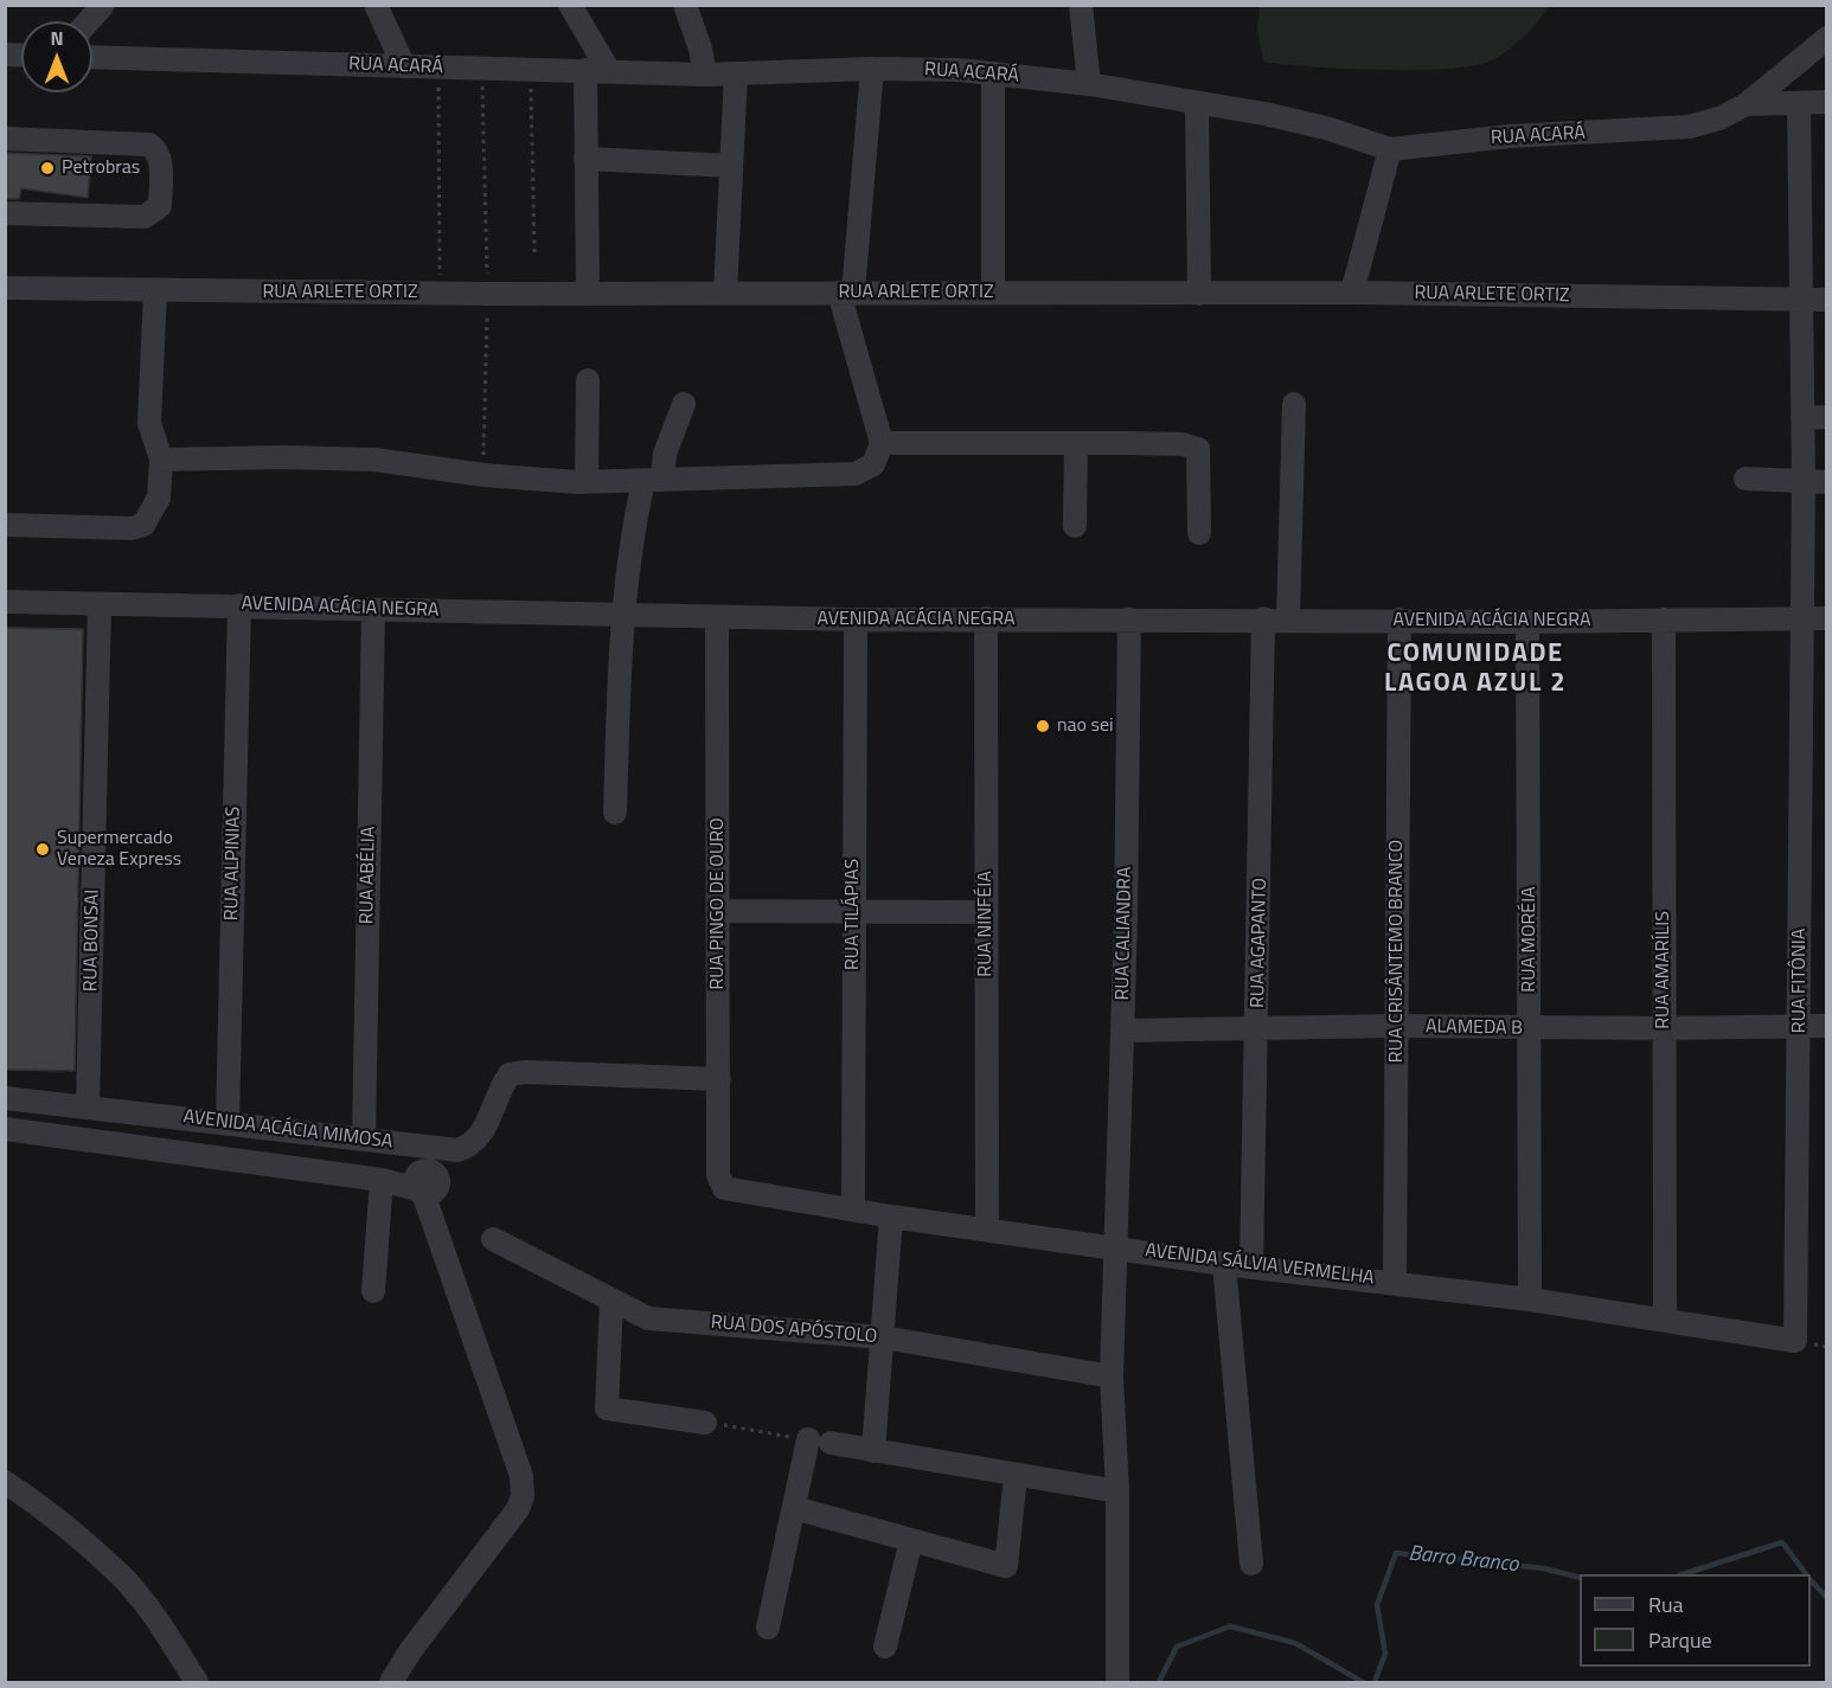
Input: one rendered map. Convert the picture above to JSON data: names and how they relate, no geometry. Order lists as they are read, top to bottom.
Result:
{
  "streets": {
    "street": [
      "RUA ACARÁ",
      "RUA ARLETE ORTIZ",
      "AVENIDA ACÁCIA NEGRA",
      "RUA ALPINIAS",
      "RUA ABÉLIA",
      "RUA PINGO DE OURO",
      "RUA TILÁPIAS",
      "RUA NINFÉIA",
      "RUA CALIANDRA",
      "RUA MORÉIA",
      "RUA BONSAI",
      "RUA AGAPANTO",
      "RUA CRISÂNTEMO BRANCO",
      "RUA AMARÍLIS",
      "RUA FITÔNIA",
      "ALAMEDA B",
      "AVENIDA ACÁCIA MIMOSA",
      "AVENIDA SÁLVIA VERMELHA",
      "RUA DOS APÓSTOLO"
    ]
  },
  "crossings": [
    ["RUA ARLETE ORTIZ", "RUA FITÔNIA"],
    ["AVENIDA ACÁCIA NEGRA", "RUA ALPINIAS"],
    ["AVENIDA ACÁCIA NEGRA", "RUA ABÉLIA"],
    ["AVENIDA ACÁCIA NEGRA", "RUA PINGO DE OURO"],
    ["AVENIDA ACÁCIA NEGRA", "RUA TILÁPIAS"],
    ["AVENIDA ACÁCIA NEGRA", "RUA NINFÉIA"],
    ["AVENIDA ACÁCIA NEGRA", "RUA CALIANDRA"],
    ["AVENIDA ACÁCIA NEGRA", "RUA MORÉIA"],
    ["AVENIDA ACÁCIA NEGRA", "RUA BONSAI"],
    ["AVENIDA ACÁCIA NEGRA", "RUA AGAPANTO"],
    ["AVENIDA ACÁCIA NEGRA", "RUA CRISÂNTEMO BRANCO"],
    ["AVENIDA ACÁCIA NEGRA", "RUA AMARÍLIS"],
    ["AVENIDA ACÁCIA NEGRA", "RUA FITÔNIA"],
    ["RUA ALPINIAS", "AVENIDA ACÁCIA MIMOSA"],
    ["RUA ABÉLIA", "AVENIDA ACÁCIA MIMOSA"],
    ["RUA PINGO DE OURO", "AVENIDA ACÁCIA MIMOSA"],
    ["RUA PINGO DE OURO", "AVENIDA SÁLVIA VERMELHA"],
    ["RUA TILÁPIAS", "AVENIDA SÁLVIA VERMELHA"],
    ["RUA NINFÉIA", "AVENIDA SÁLVIA VERMELHA"],
    ["RUA CALIANDRA", "ALAMEDA B"],
    ["RUA CALIANDRA", "AVENIDA SÁLVIA VERMELHA"],
    ["RUA CALIANDRA", "RUA DOS APÓSTOLO"],
    ["RUA MORÉIA", "ALAMEDA B"],
    ["RUA MORÉIA", "AVENIDA SÁLVIA VERMELHA"],
    ["RUA BONSAI", "AVENIDA ACÁCIA MIMOSA"],
    ["RUA AGAPANTO", "ALAMEDA B"],
    ["RUA AGAPANTO", "AVENIDA SÁLVIA VERMELHA"],
    ["RUA CRISÂNTEMO BRANCO", "ALAMEDA B"],
    ["RUA CRISÂNTEMO BRANCO", "AVENIDA SÁLVIA VERMELHA"],
    ["RUA AMARÍLIS", "ALAMEDA B"],
    ["RUA AMARÍLIS", "AVENIDA SÁLVIA VERMELHA"],
    ["RUA FITÔNIA", "ALAMEDA B"],
    ["RUA FITÔNIA", "AVENIDA SÁLVIA VERMELHA"]
  ],
  "districts": ["COMUNIDADE LAGOA AZUL 2"],
  "water": ["Barro Branco"],
  "places": ["Petrobras", "nao sei", "Supermercado Veneza Express"],
  "legend": ["Rua", "Parque"],
  "north": "top"
}
